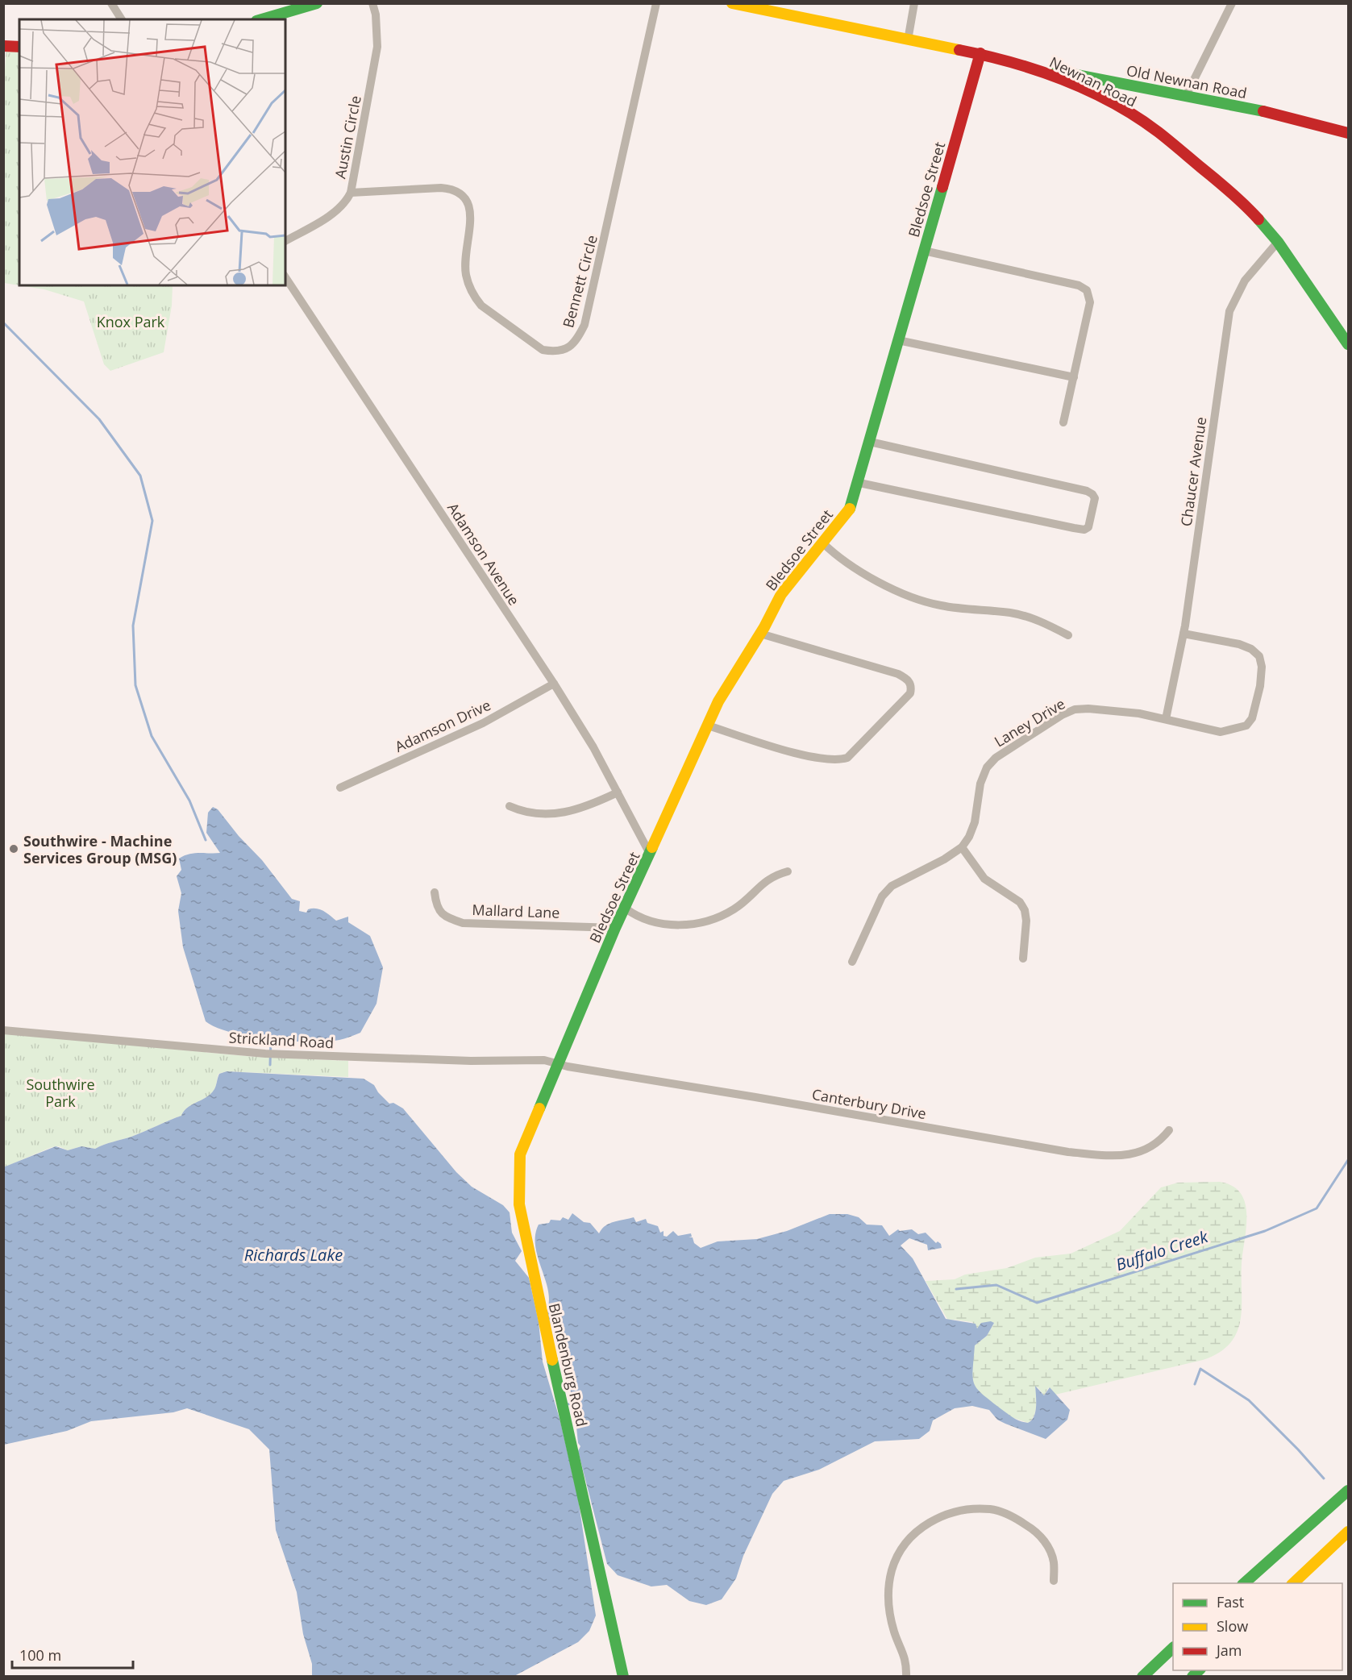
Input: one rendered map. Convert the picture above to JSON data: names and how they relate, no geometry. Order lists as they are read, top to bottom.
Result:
{
  "streets": {
    "main road": [
      "Newnan Road",
      "Old Newnan Road",
      "Bledsoe Street",
      "Blandenburg Road"
    ],
    "street": [
      "Austin Circle",
      "Bennett Circle",
      "Chaucer Avenue",
      "Adamson Avenue",
      "Laney Drive",
      "Adamson Drive",
      "Mallard Lane",
      "Strickland Road",
      "Canterbury Drive"
    ]
  },
  "crossings": [
    ["Newnan Road", "Old Newnan Road"],
    ["Newnan Road", "Bledsoe Street"],
    ["Newnan Road", "Chaucer Avenue"],
    ["Austin Circle", "Bennett Circle"],
    ["Bledsoe Street", "Adamson Avenue"],
    ["Bledsoe Street", "Mallard Lane"],
    ["Bledsoe Street", "Strickland Road"],
    ["Bledsoe Street", "Canterbury Drive"],
    ["Bledsoe Street", "Blandenburg Road"],
    ["Chaucer Avenue", "Laney Drive"],
    ["Adamson Avenue", "Adamson Drive"],
    ["Strickland Road", "Canterbury Drive"],
    ["Strickland Road", "Blandenburg Road"],
    ["Canterbury Drive", "Blandenburg Road"]
  ],
  "water": ["Buffalo Creek", "Richards Lake"],
  "parks": ["Knox Park", "Southwire Park"],
  "places": ["Southwire - Machine Services Group (MSG)"],
  "legend": ["Fast", "Slow", "Jam"],
  "scale_bar": "100 m"
}
